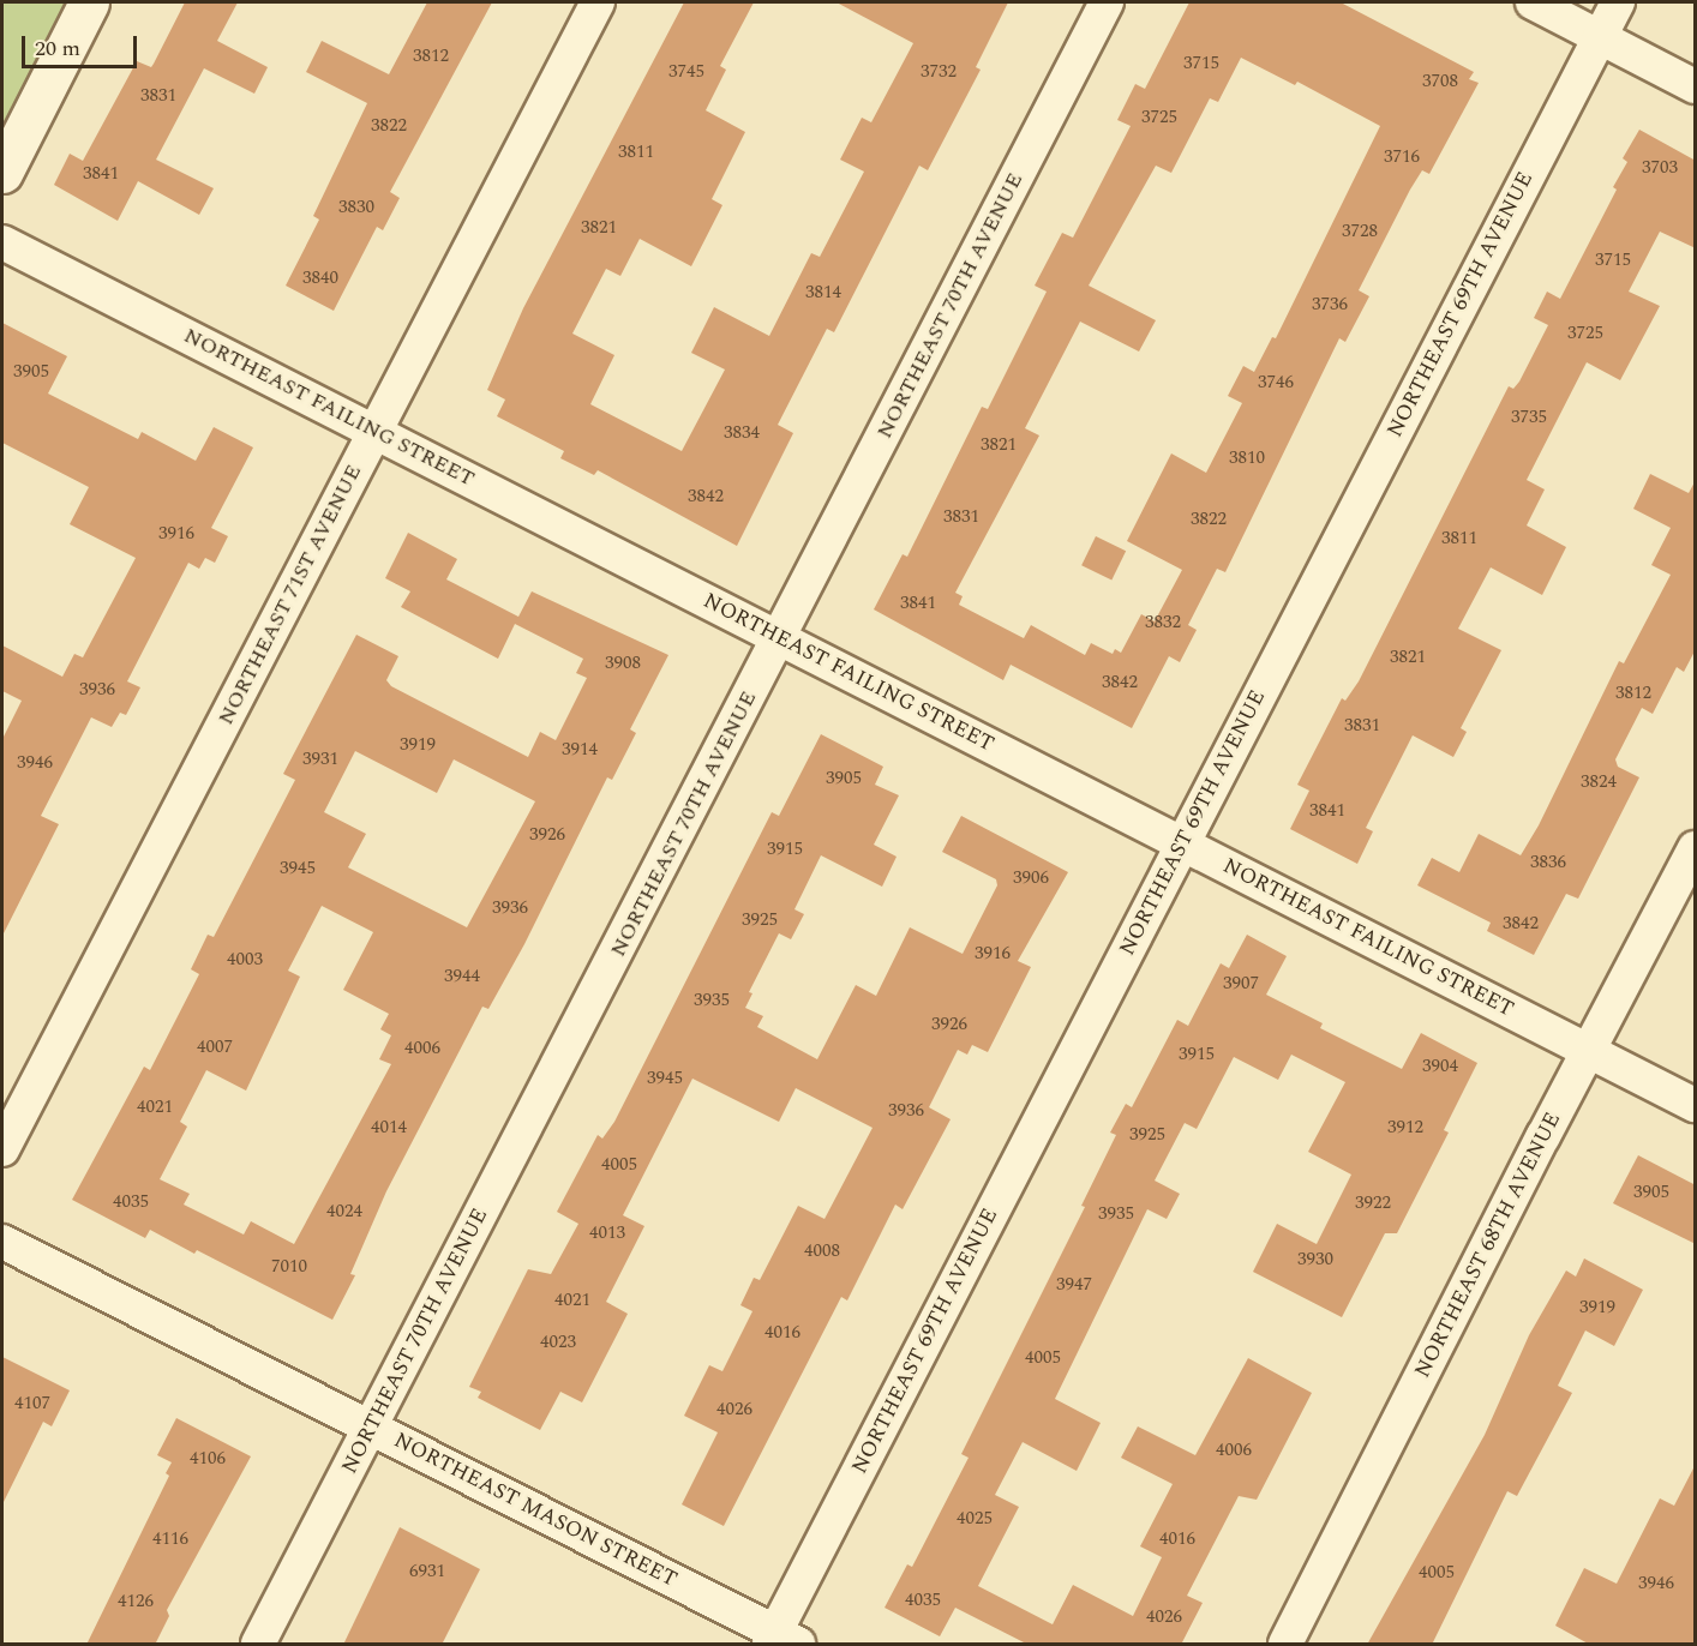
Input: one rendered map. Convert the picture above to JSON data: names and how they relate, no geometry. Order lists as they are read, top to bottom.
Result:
{
  "streets": {
    "street": [
      "NORTHEAST 69TH AVENUE",
      "NORTHEAST 70TH AVENUE",
      "NORTHEAST FAILING STREET",
      "NORTHEAST 71ST AVENUE",
      "NORTHEAST 68TH AVENUE",
      "NORTHEAST MASON STREET"
    ]
  },
  "crossings": [
    ["NORTHEAST 69TH AVENUE", "NORTHEAST FAILING STREET"],
    ["NORTHEAST 69TH AVENUE", "NORTHEAST MASON STREET"],
    ["NORTHEAST 70TH AVENUE", "NORTHEAST FAILING STREET"],
    ["NORTHEAST 70TH AVENUE", "NORTHEAST MASON STREET"],
    ["NORTHEAST FAILING STREET", "NORTHEAST 71ST AVENUE"],
    ["NORTHEAST FAILING STREET", "NORTHEAST 68TH AVENUE"]
  ],
  "house_numbers": [
    "3812",
    "3715",
    "3745",
    "3732",
    "3708",
    "3831",
    "3725",
    "3822",
    "3811",
    "3716",
    "3703",
    "3841",
    "3830",
    "3821",
    "3728",
    "3715",
    "3840",
    "3814",
    "3736",
    "3725",
    "3905",
    "3746",
    "3735",
    "3834",
    "3821",
    "3810",
    "3842",
    "3831",
    "3822",
    "3916",
    "3811",
    "3841",
    "3832",
    "3821",
    "3908",
    "3842",
    "3936",
    "3812",
    "3831",
    "3919",
    "3914",
    "3931",
    "3946",
    "3905",
    "3824",
    "3841",
    "3926",
    "3915",
    "3836",
    "3945",
    "3906",
    "3936",
    "3925",
    "3842",
    "3916",
    "4003",
    "3944",
    "3907",
    "3935",
    "3926",
    "4007",
    "4006",
    "3915",
    "3904",
    "3945",
    "4021",
    "3936",
    "4014",
    "3912",
    "3925",
    "4005",
    "3905",
    "4035",
    "3922",
    "4024",
    "3935",
    "4013",
    "4008",
    "3930",
    "7010",
    "3947",
    "4021",
    "3919",
    "4016",
    "4023",
    "4005",
    "4107",
    "4026",
    "4006",
    "4106",
    "4025",
    "4116",
    "4016",
    "6931",
    "4005",
    "3946",
    "4035",
    "4126",
    "4026"
  ],
  "scale_bar": "20 m"
}
